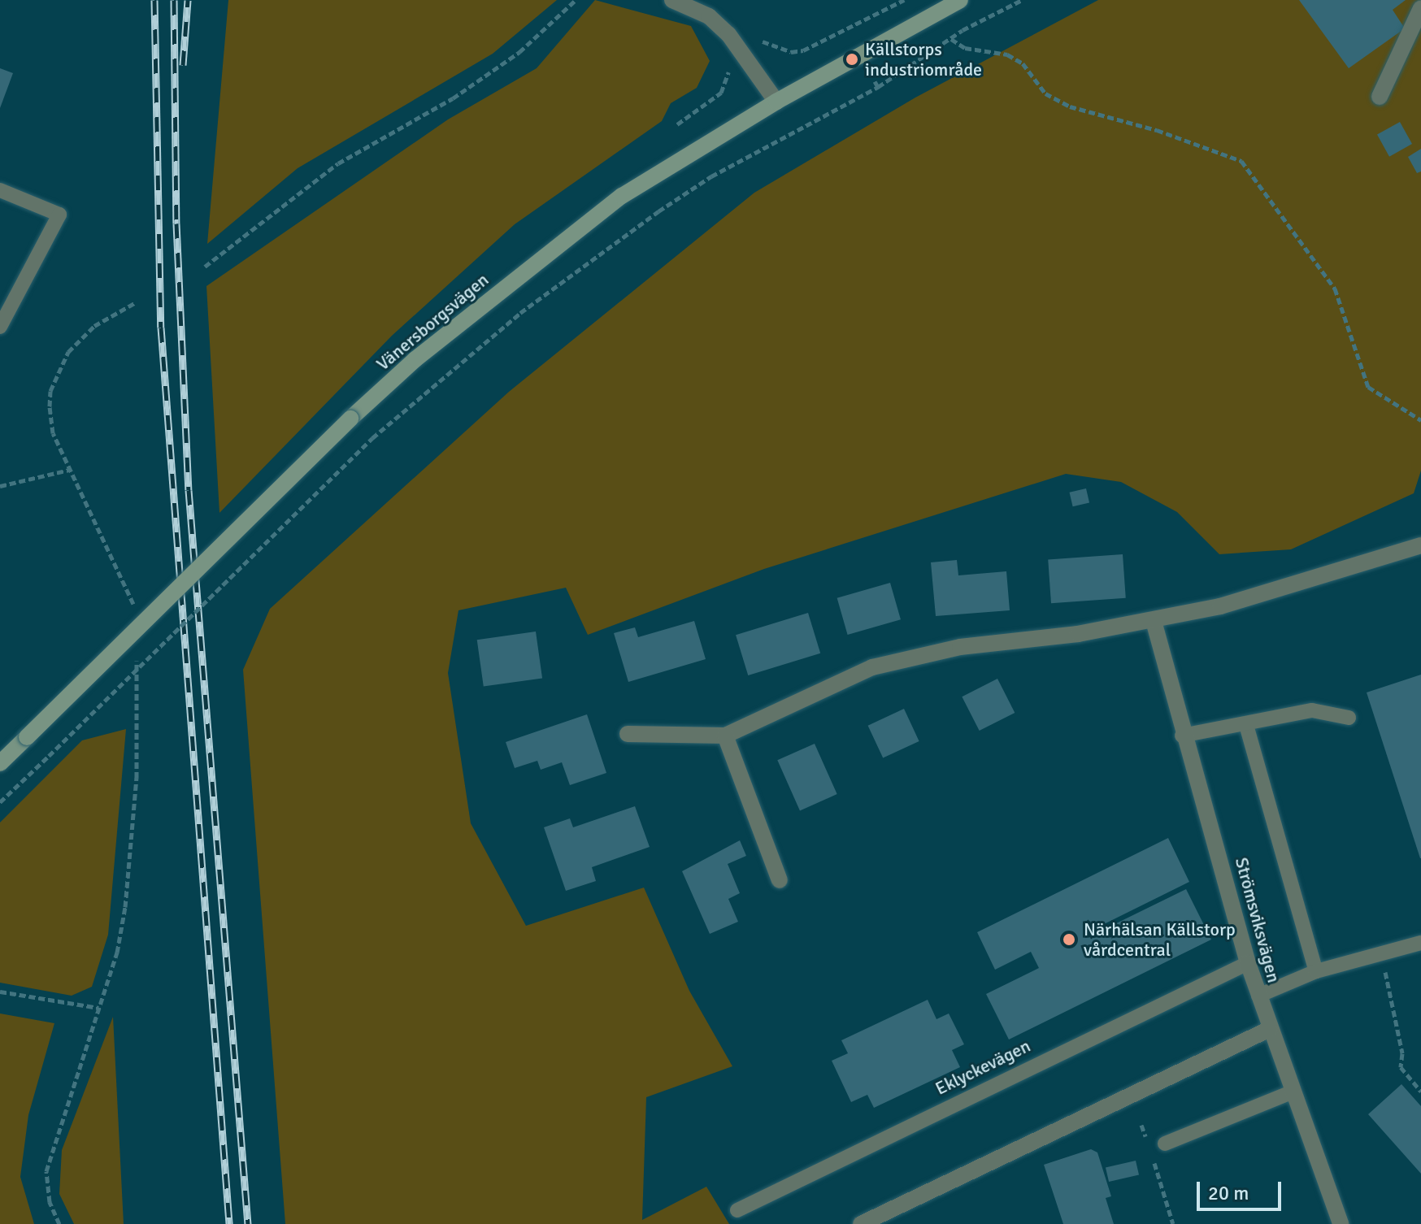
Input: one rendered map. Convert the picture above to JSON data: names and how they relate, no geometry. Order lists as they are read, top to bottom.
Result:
{
  "streets": {
    "main road": ["Vänersborgsvägen"],
    "street": ["Strömsviksvägen"],
    "lane": ["Eklyckevägen"]
  },
  "crossings": [
    ["Strömsviksvägen", "Eklyckevägen"]
  ],
  "places": ["Källstorps industriområde", "Närhälsan Källstorp vårdcentral"],
  "scale_bar": "20 m"
}
